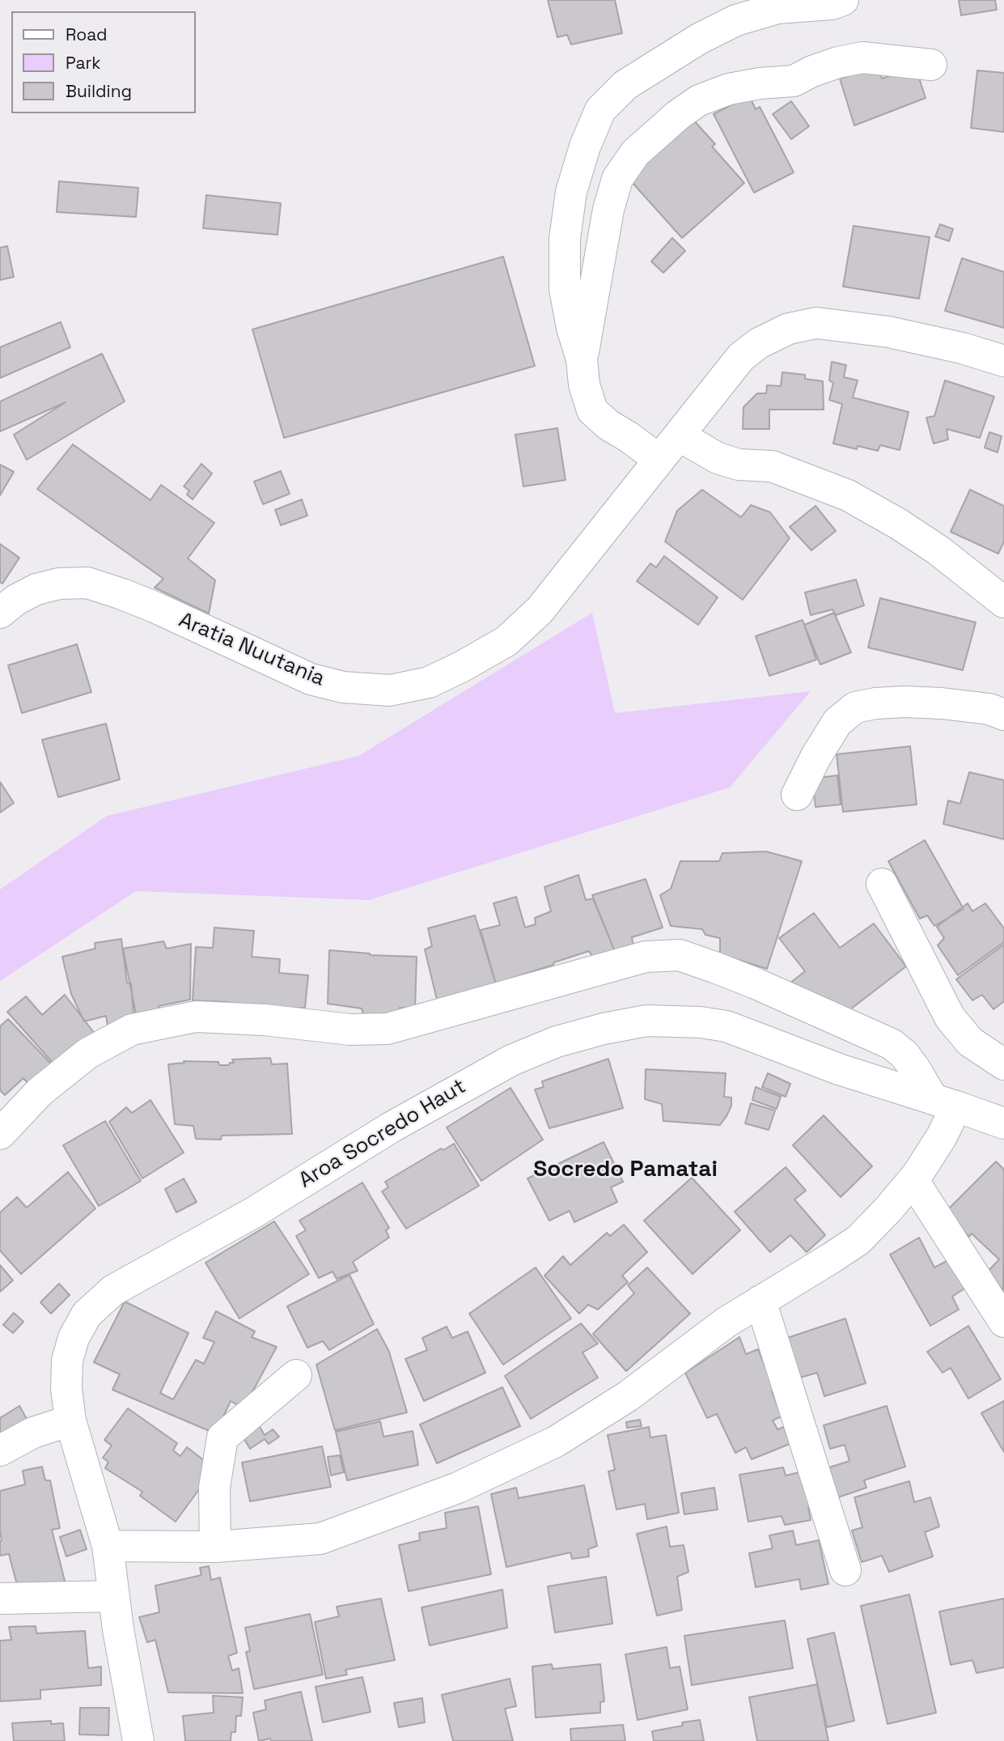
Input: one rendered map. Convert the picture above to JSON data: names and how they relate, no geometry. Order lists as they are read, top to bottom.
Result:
{
  "streets": {
    "street": ["Aratia Nuutania", "Aroa Socredo Haut"]
  },
  "districts": ["Socredo Pamatai"],
  "legend": ["Road", "Park", "Building"]
}
